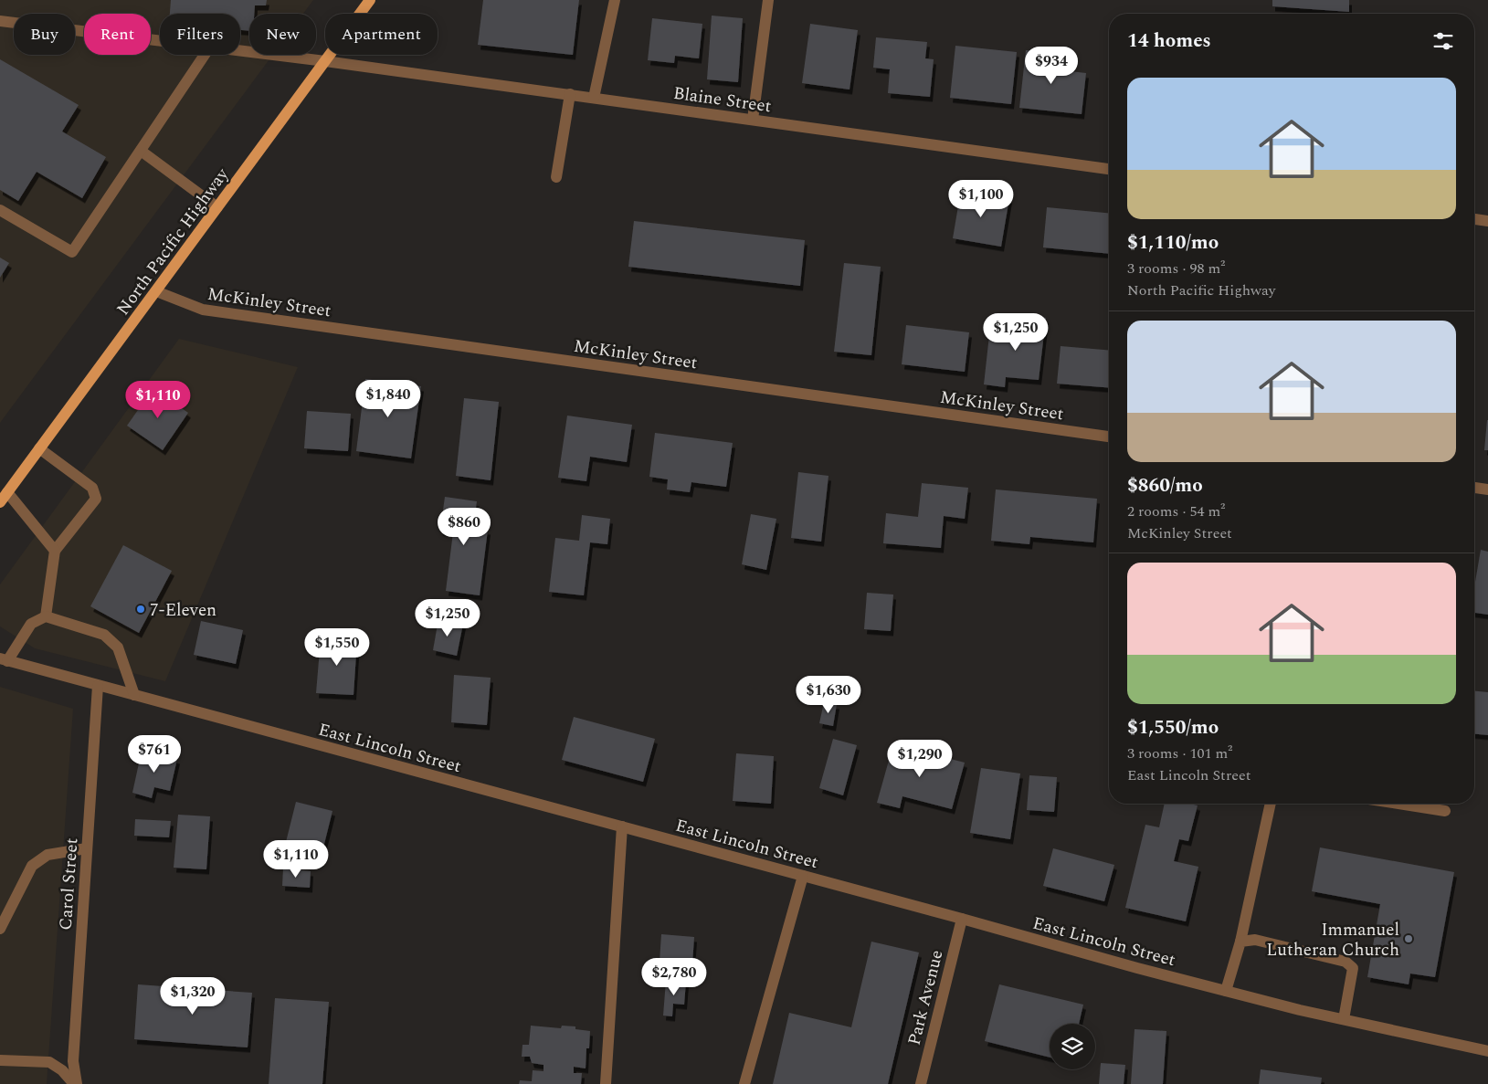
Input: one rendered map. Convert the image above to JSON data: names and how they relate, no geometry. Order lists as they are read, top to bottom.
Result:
{
  "streets": {
    "main road": ["North Pacific Highway"],
    "street": [
      "Blaine Street",
      "McKinley Street",
      "East Lincoln Street",
      "Carol Street",
      "Park Avenue"
    ]
  },
  "crossings": [
    ["Blaine Street", "North Pacific Highway"],
    ["North Pacific Highway", "McKinley Street"],
    ["East Lincoln Street", "Carol Street"],
    ["East Lincoln Street", "Park Avenue"]
  ],
  "places": ["7-Eleven", "Immanuel Lutheran Church"],
  "page": {
    "chip": [
      "Buy",
      "Rent",
      "Filters",
      "New",
      "Apartment"
    ],
    "heading": "14 homes",
    "price": [
      "$934",
      "$1,100",
      "$1,250",
      "$1,840",
      "$1,110",
      "$860",
      "$1,250",
      "$1,550",
      "$1,630",
      "$761",
      "$1,290",
      "$1,110",
      "$2,780",
      "$1,320"
    ],
    "list": [
      {
        "name": "$1,110/mo",
        "note": "3 rooms · 98 m² · North Pacific Highway"
      },
      {
        "name": "$860/mo",
        "note": "2 rooms · 54 m² · McKinley Street"
      },
      {
        "name": "$1,550/mo",
        "note": "3 rooms · 101 m² · East Lincoln Street"
      }
    ]
  }
}
